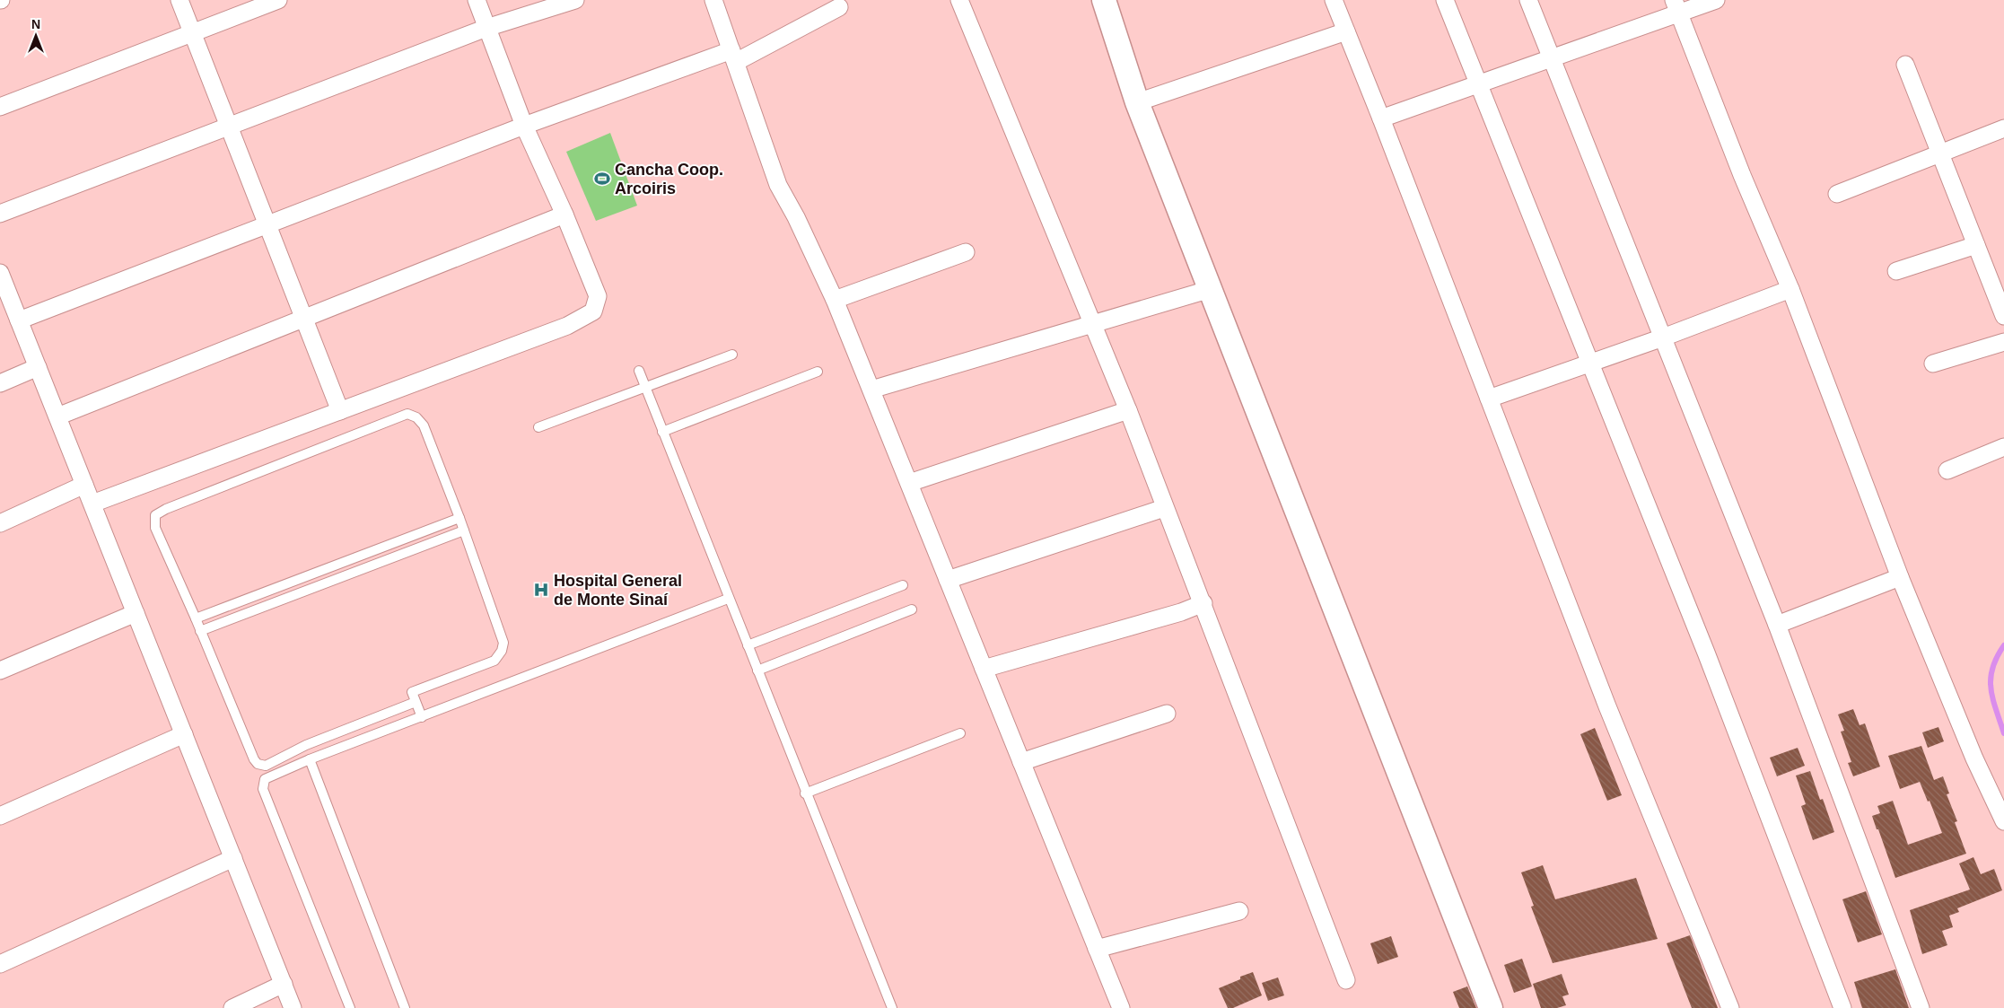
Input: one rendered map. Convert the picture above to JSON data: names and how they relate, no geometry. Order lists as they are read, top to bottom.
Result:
{
  "places": {
    "sports": ["Cancha Coop. Arcoiris"],
    "hospital": ["Hospital General de Monte Sinaí"]
  },
  "north": "top"
}
